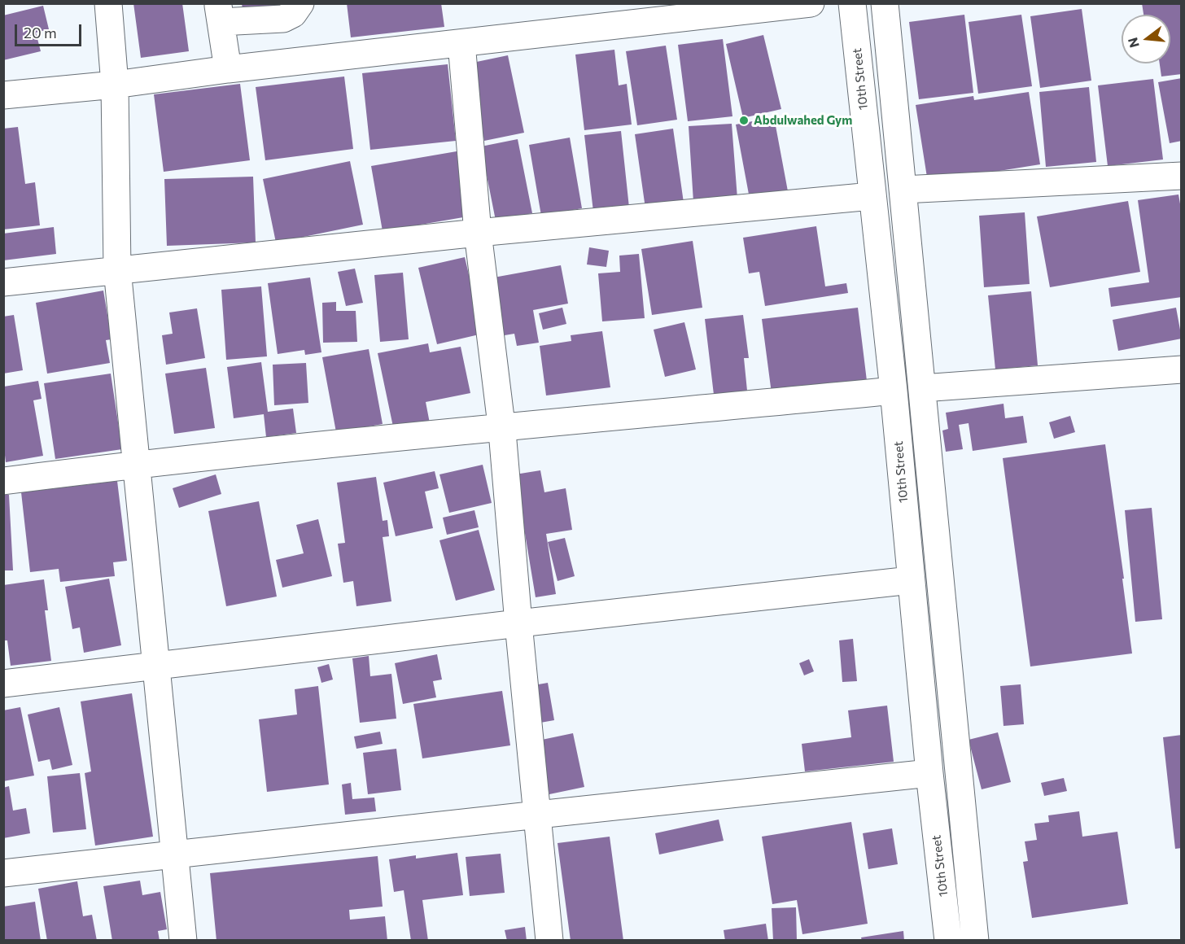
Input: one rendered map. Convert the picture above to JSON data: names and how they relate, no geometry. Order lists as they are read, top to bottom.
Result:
{
  "streets": {
    "street": ["10th Street"]
  },
  "places": ["Abdulwahed Gym"],
  "scale_bar": "20 m",
  "north": "left"
}
